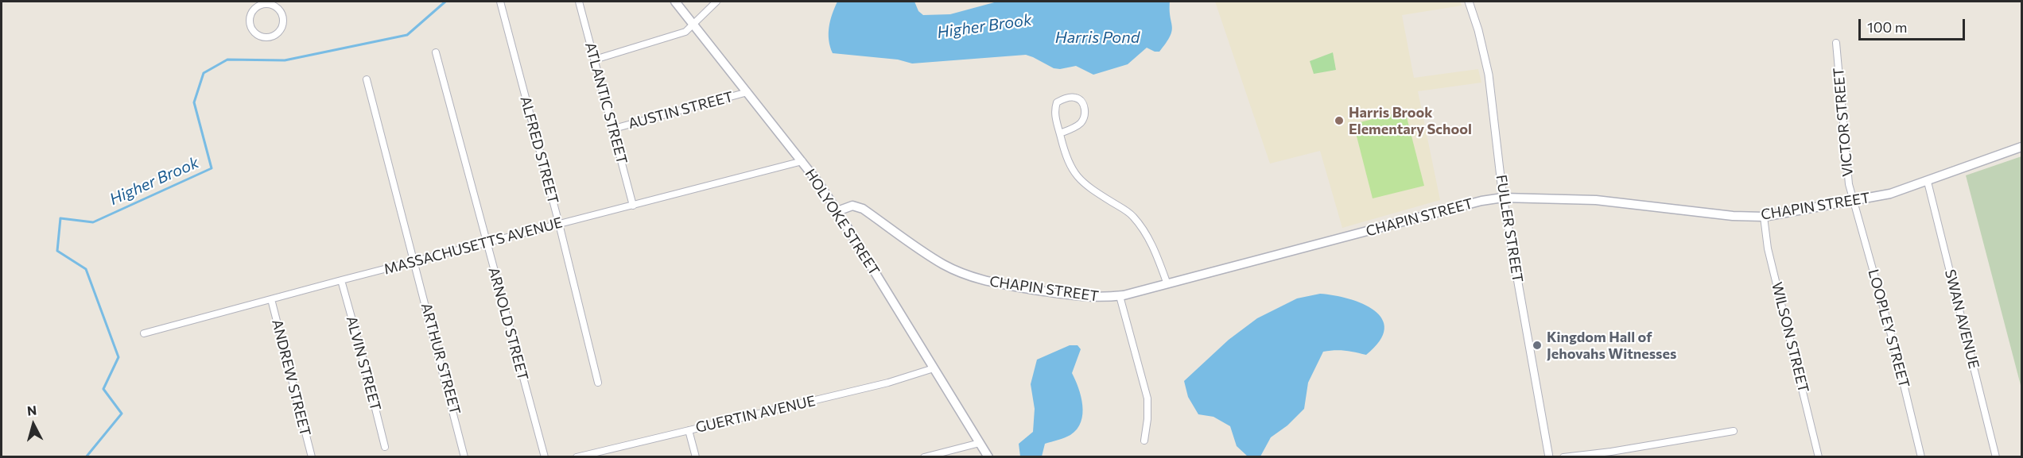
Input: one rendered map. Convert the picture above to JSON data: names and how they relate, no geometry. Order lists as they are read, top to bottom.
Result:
{
  "streets": {
    "main road": ["CHAPIN STREET", "HOLYOKE STREET"],
    "street": [
      "ATLANTIC STREET",
      "AUSTIN STREET",
      "VICTOR STREET",
      "ALFRED STREET",
      "FULLER STREET",
      "MASSACHUSETTS AVENUE",
      "SWAN AVENUE",
      "ARNOLD STREET",
      "LOOPLEY STREET",
      "WILSON STREET",
      "ARTHUR STREET",
      "ALVIN STREET",
      "ANDREW STREET",
      "GUERTIN AVENUE"
    ]
  },
  "crossings": [
    ["ATLANTIC STREET", "AUSTIN STREET"],
    ["ATLANTIC STREET", "MASSACHUSETTS AVENUE"],
    ["AUSTIN STREET", "HOLYOKE STREET"],
    ["VICTOR STREET", "CHAPIN STREET"],
    ["VICTOR STREET", "LOOPLEY STREET"],
    ["ALFRED STREET", "MASSACHUSETTS AVENUE"],
    ["CHAPIN STREET", "HOLYOKE STREET"],
    ["CHAPIN STREET", "FULLER STREET"],
    ["CHAPIN STREET", "SWAN AVENUE"],
    ["CHAPIN STREET", "LOOPLEY STREET"],
    ["CHAPIN STREET", "WILSON STREET"],
    ["HOLYOKE STREET", "MASSACHUSETTS AVENUE"],
    ["HOLYOKE STREET", "GUERTIN AVENUE"],
    ["MASSACHUSETTS AVENUE", "ARNOLD STREET"],
    ["MASSACHUSETTS AVENUE", "ARTHUR STREET"],
    ["MASSACHUSETTS AVENUE", "ALVIN STREET"],
    ["MASSACHUSETTS AVENUE", "ANDREW STREET"]
  ],
  "water": ["Higher Brook", "Harris Pond"],
  "places": ["Harris Brook Elementary School", "Kingdom Hall of Jehovahs Witnesses"],
  "scale_bar": "100 m",
  "north": "top"
}
